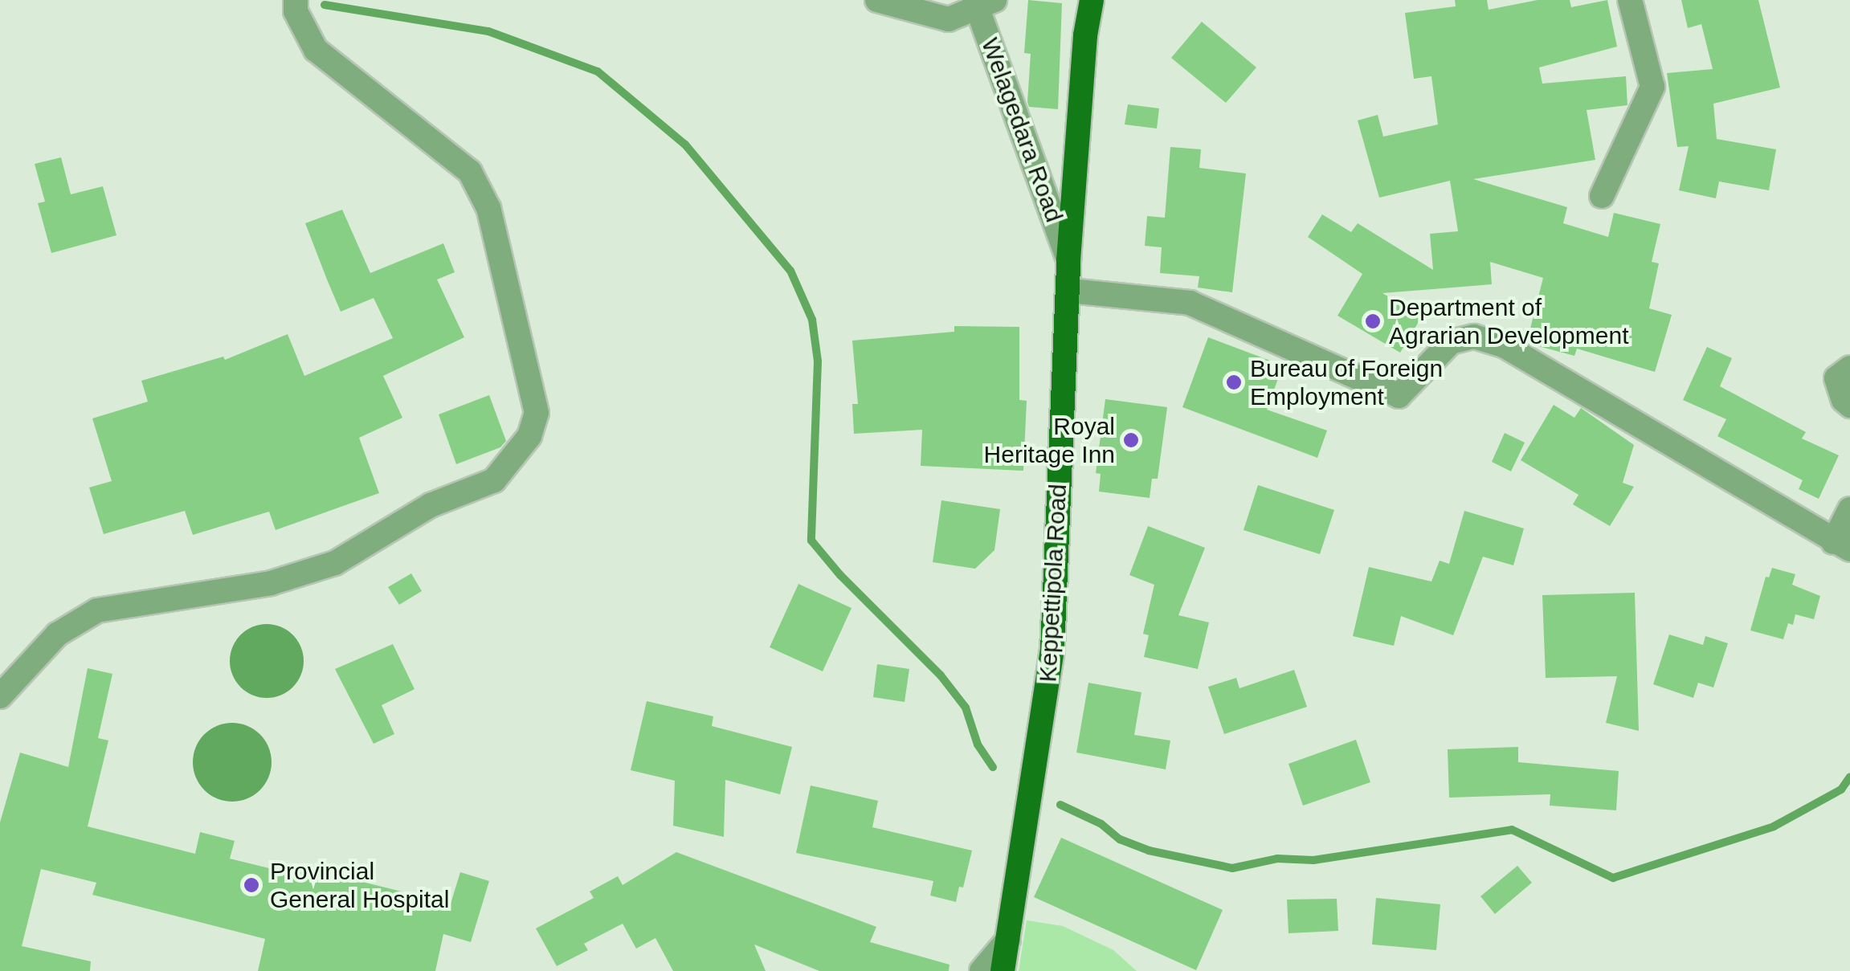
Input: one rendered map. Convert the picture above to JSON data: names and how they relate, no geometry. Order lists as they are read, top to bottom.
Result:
{
  "streets": {
    "main road": ["Keppettipola Road"],
    "street": ["Welagedara Road"]
  },
  "crossings": [
    ["Welagedara Road", "Keppettipola Road"]
  ],
  "places": [
    "Department of Agrarian Development",
    "Bureau of Foreign Employment",
    "Royal Heritage Inn",
    "Provincial General Hospital"
  ]
}
